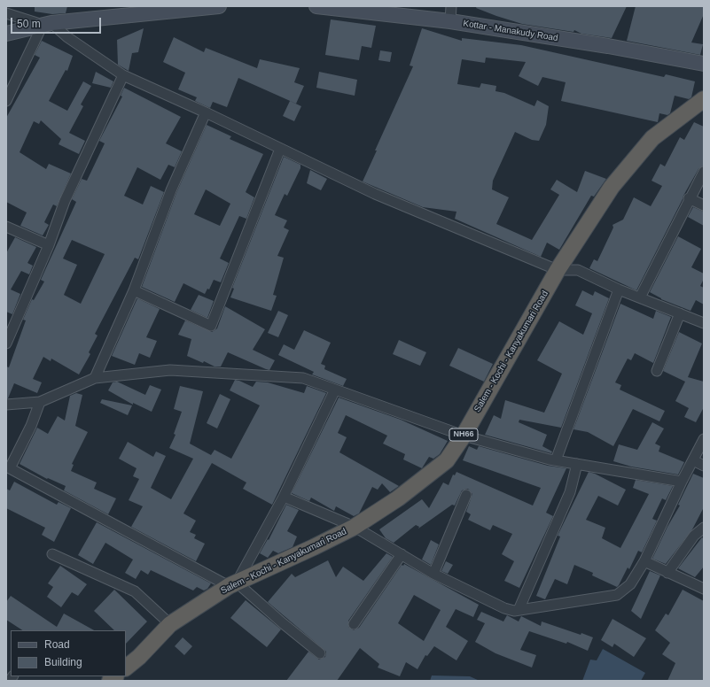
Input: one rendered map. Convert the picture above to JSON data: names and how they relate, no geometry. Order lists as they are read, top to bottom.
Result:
{
  "streets": {
    "highway": ["Salem - Kochi - Kanyakumari Road", "NH66"],
    "main road": ["Kottar - Manakudy Road"]
  },
  "legend": ["Road", "Building"],
  "scale_bar": "50 m"
}
